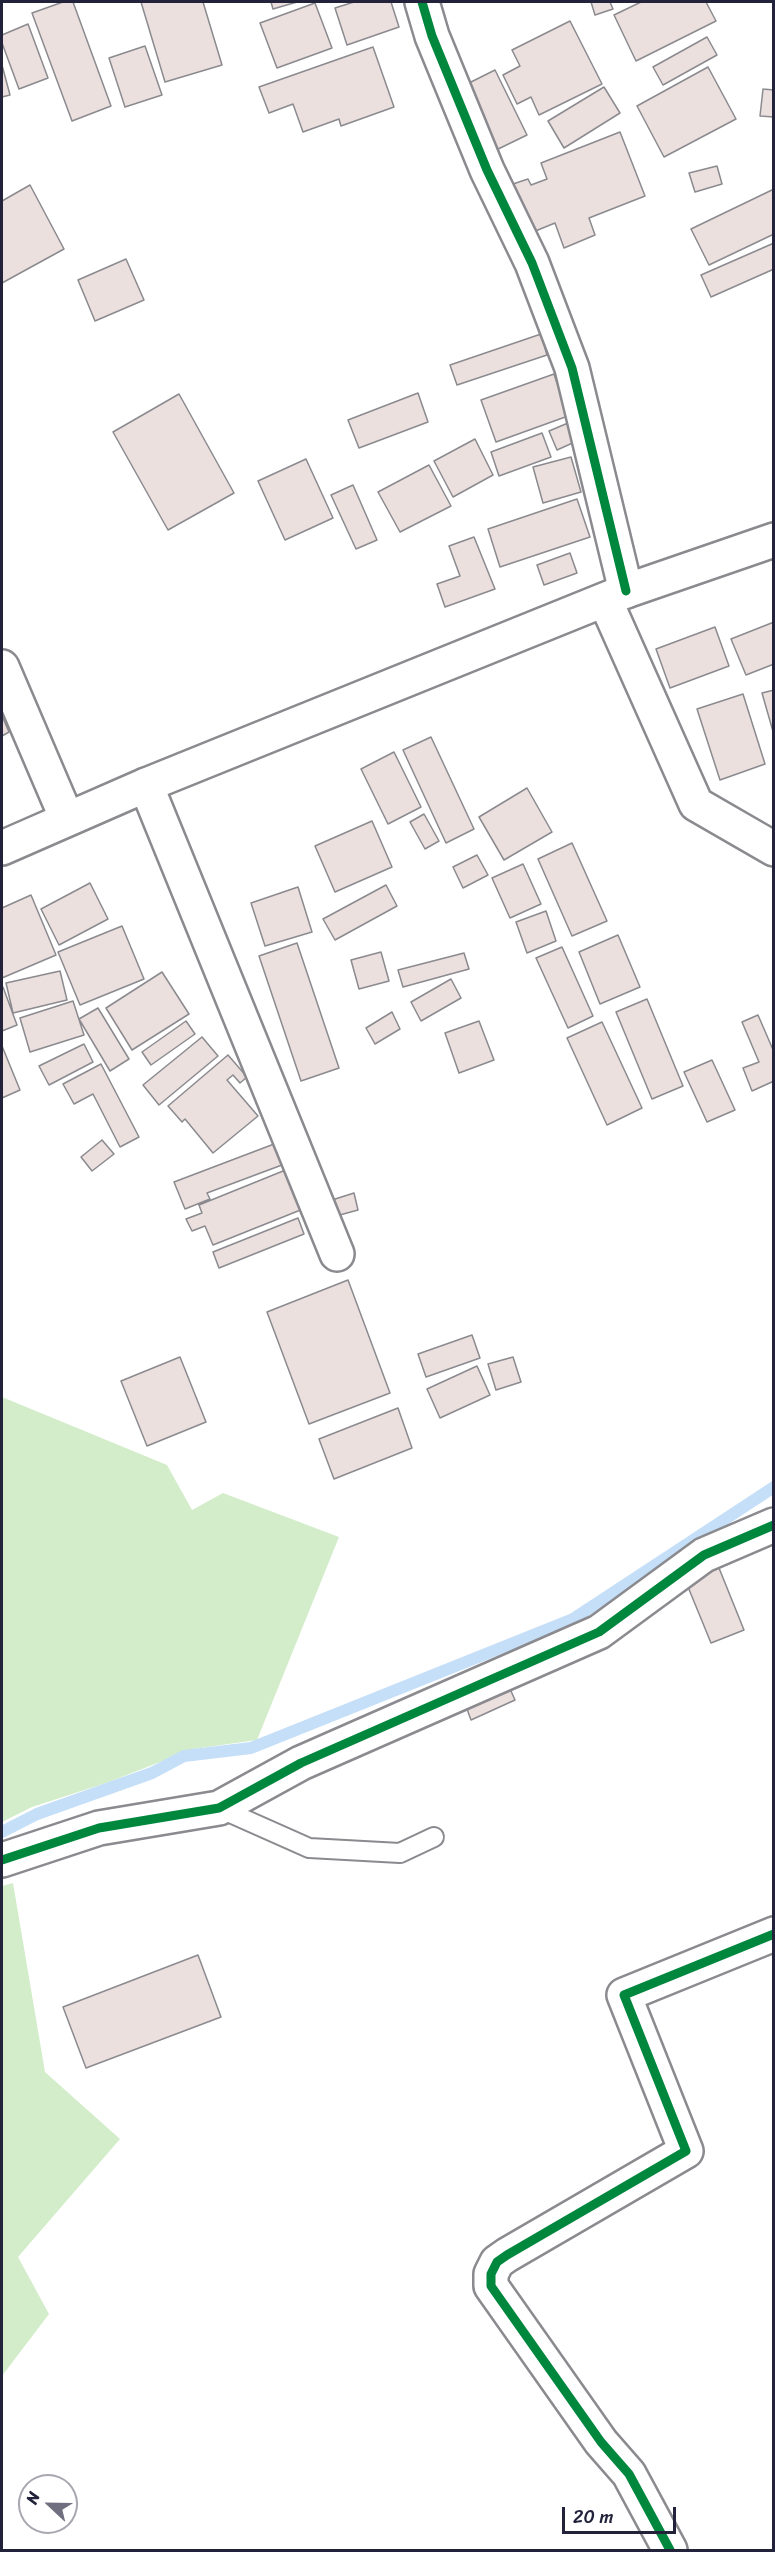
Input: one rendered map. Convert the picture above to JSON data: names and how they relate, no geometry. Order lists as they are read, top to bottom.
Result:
{
  "scale_bar": "20 m",
  "north": "left"
}
